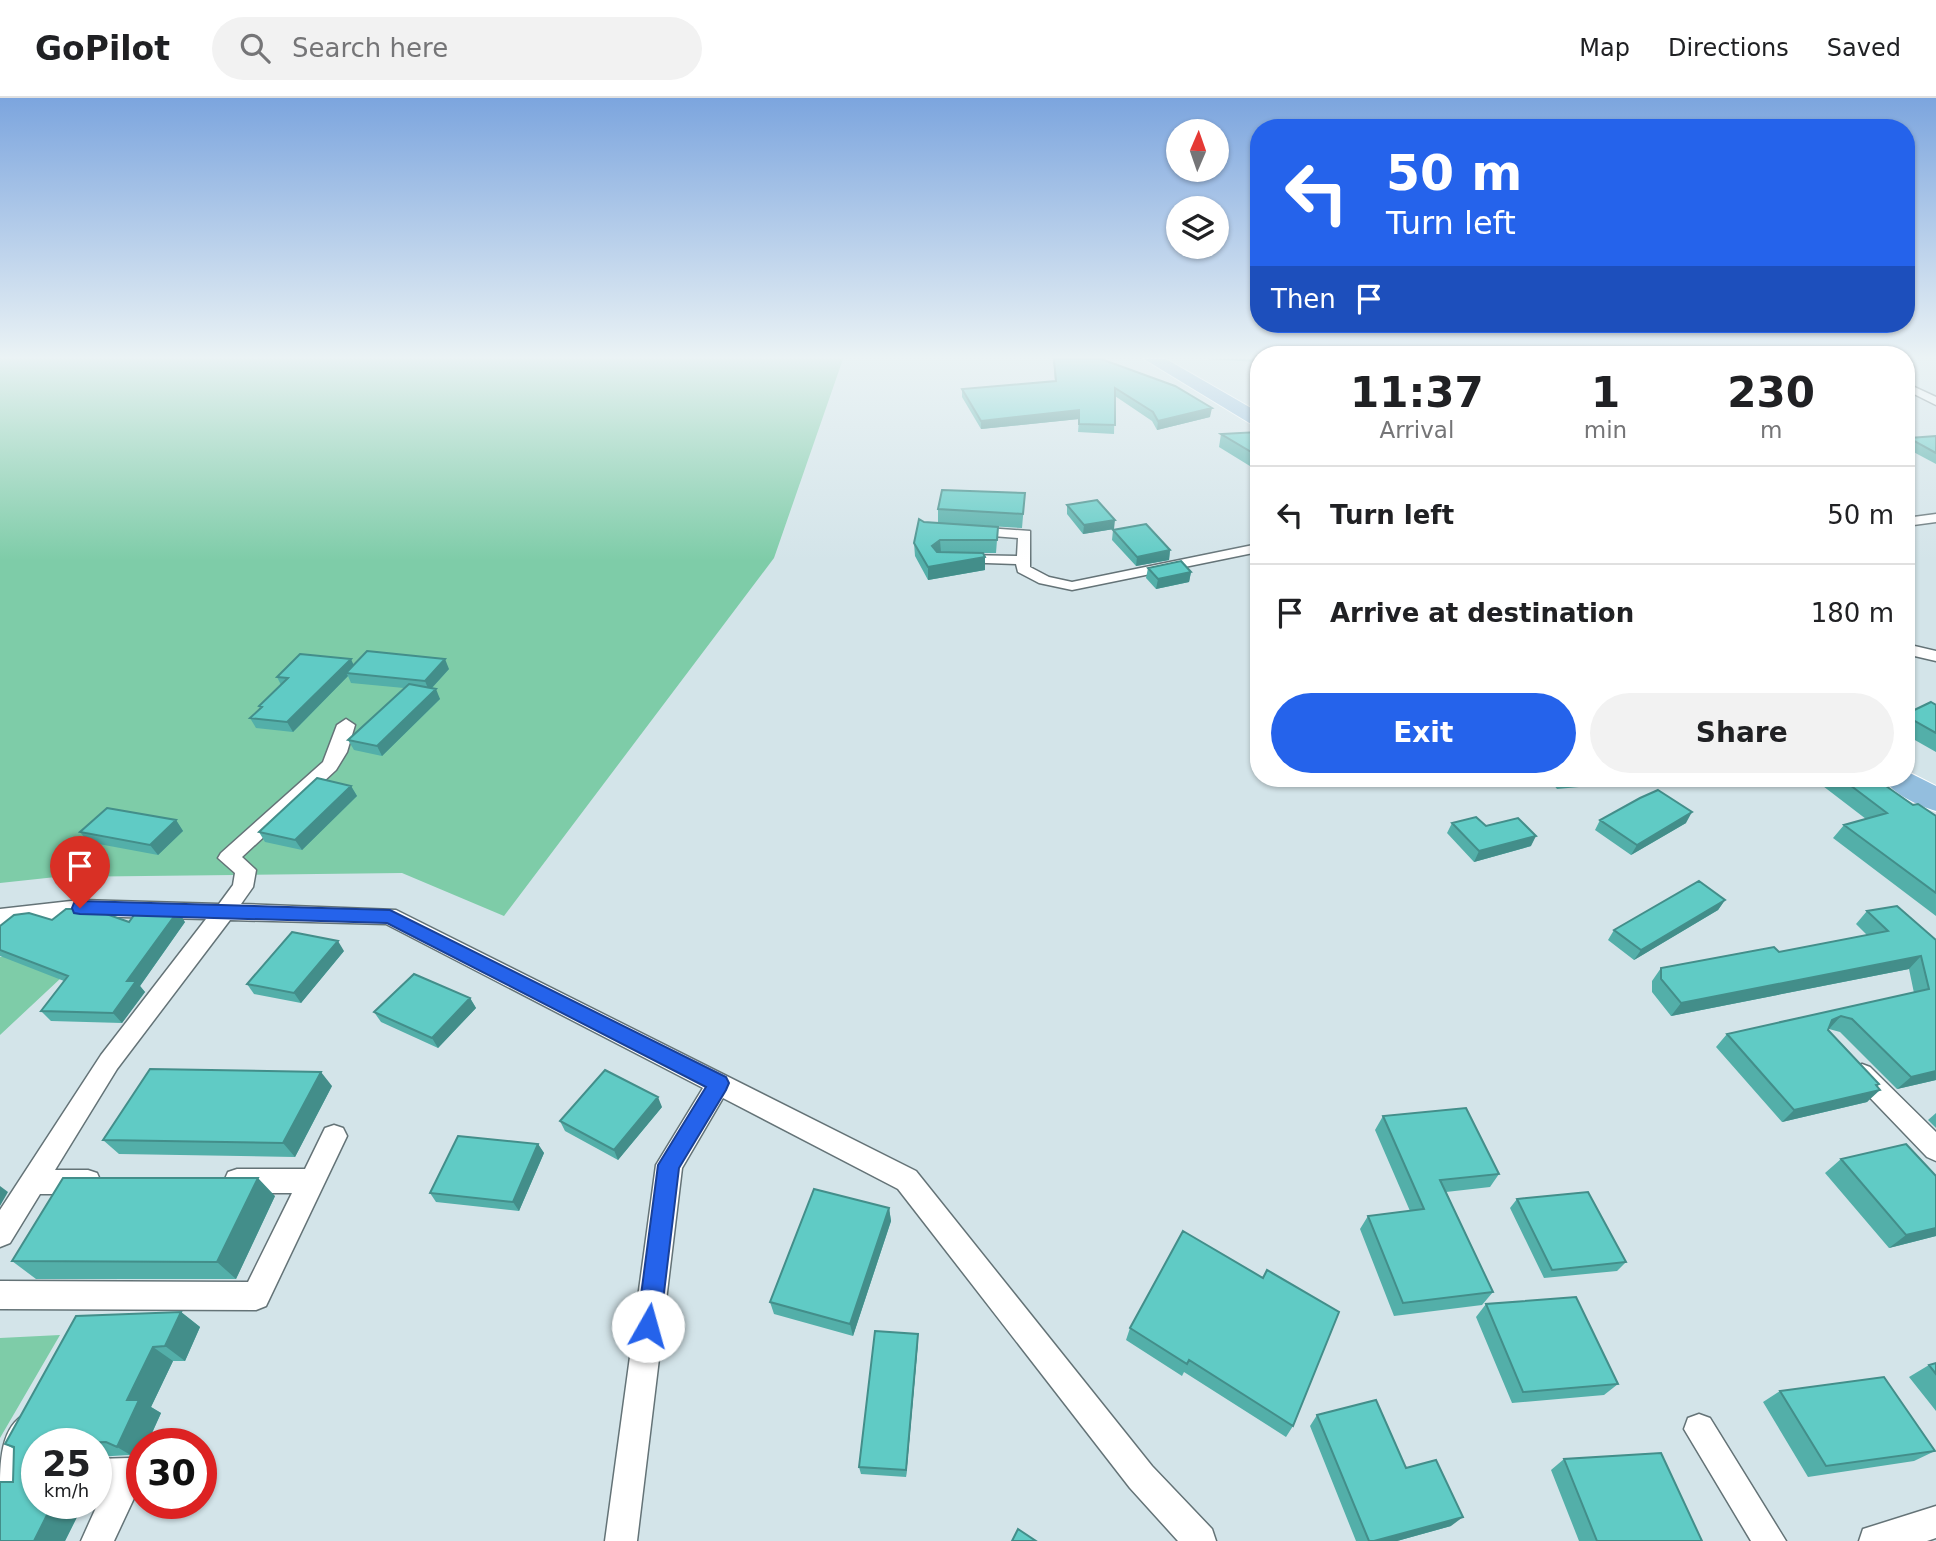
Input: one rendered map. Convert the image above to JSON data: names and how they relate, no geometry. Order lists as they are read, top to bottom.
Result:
{
  "north": "top",
  "page": {
    "header": "GoPilot",
    "search": "Search here",
    "nav": ["Map", "Directions", "Saved"],
    "turn": ["50 m", "Turn left"],
    "then": "Then",
    "eta": [
      "11:37",
      "Arrival",
      "1",
      "min",
      "230",
      "m"
    ],
    "list": [
      {
        "name": "Turn left",
        "value": "50 m"
      },
      {
        "name": "Arrive at destination",
        "value": "180 m"
      }
    ],
    "buttons": ["Exit", "Share"],
    "speed": "25 km/h",
    "limit": "30"
  }
}
